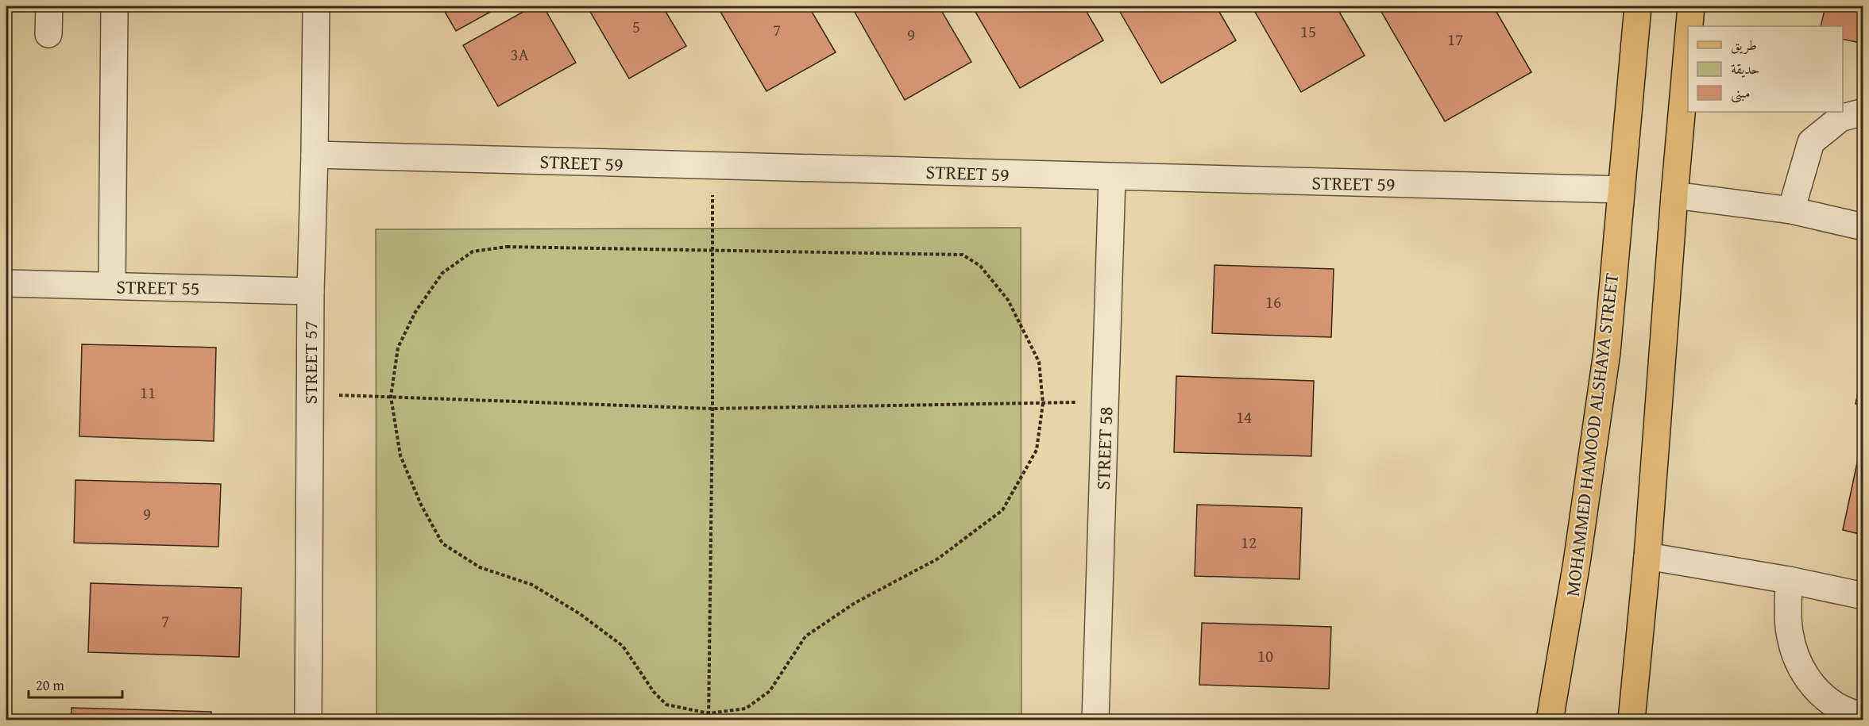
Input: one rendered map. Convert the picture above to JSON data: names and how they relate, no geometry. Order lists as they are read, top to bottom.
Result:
{
  "streets": {
    "main road": ["MOHAMMED HAMOOD ALSHAYA STREET"],
    "street": [
      "STREET 59",
      "STREET 55",
      "STREET 57",
      "STREET 58"
    ]
  },
  "crossings": [
    ["STREET 59", "STREET 57"],
    ["STREET 59", "MOHAMMED HAMOOD ALSHAYA STREET"],
    ["STREET 59", "STREET 58"],
    ["STREET 55", "STREET 57"]
  ],
  "house_numbers": [
    "5",
    "7",
    "15",
    "9",
    "17",
    "3A",
    "16",
    "11",
    "14",
    "9",
    "12",
    "7",
    "10"
  ],
  "legend": ["طريق", "حديقة", "مبنى"],
  "scale_bar": "20 m"
}
